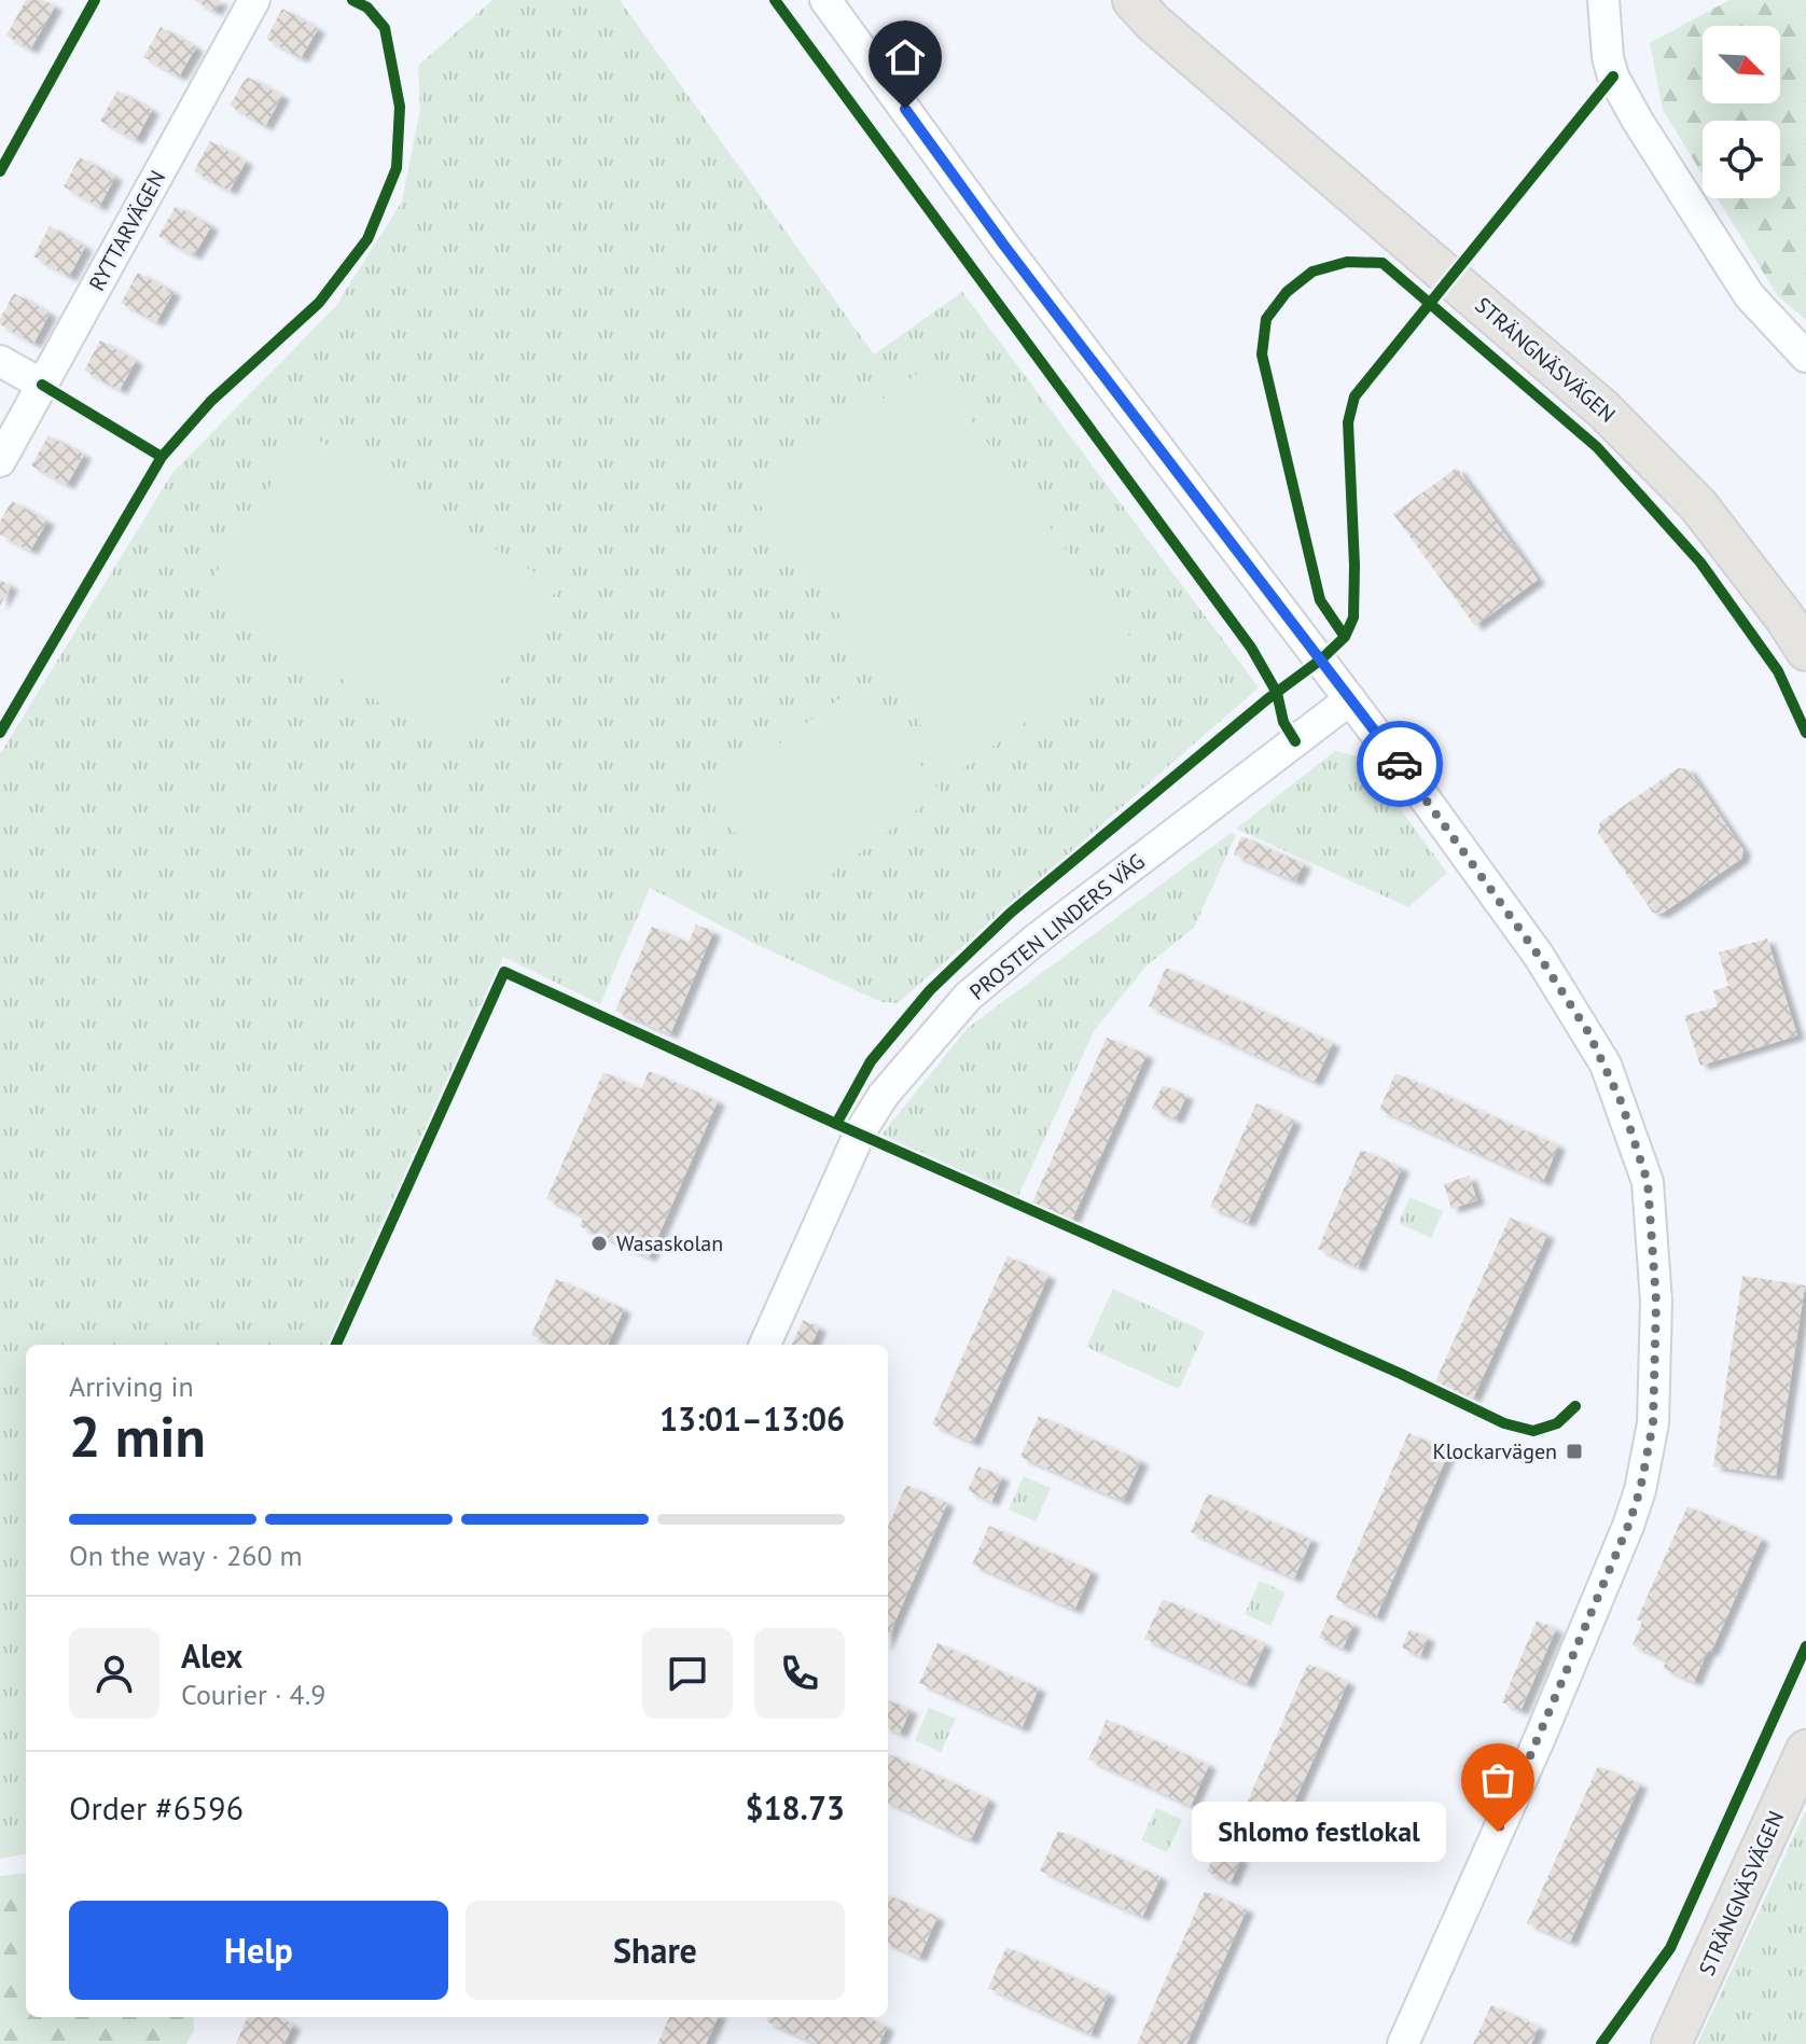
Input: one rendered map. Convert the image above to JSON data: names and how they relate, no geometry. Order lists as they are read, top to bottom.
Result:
{
  "streets": {
    "main road": ["STRÄNGNÄSVÄGEN"],
    "street": ["RYTTARVÄGEN", "PROSTEN LINDERS VÄG"]
  },
  "places": {
    "other": ["Wasaskolan", "Shlomo festlokal"],
    "transit": ["Klockarvägen"]
  },
  "north": "bottom right",
  "page": {
    "heading": ["2 min", "Arriving in", "13:01–13:06"],
    "panel": [
      "Alex",
      "Courier · 4.9",
      "Order #6596",
      "$18.73"
    ],
    "bar": "On the way · 260 m",
    "bubble": "Shlomo festlokal",
    "buttons": ["Help", "Share"]
  }
}
